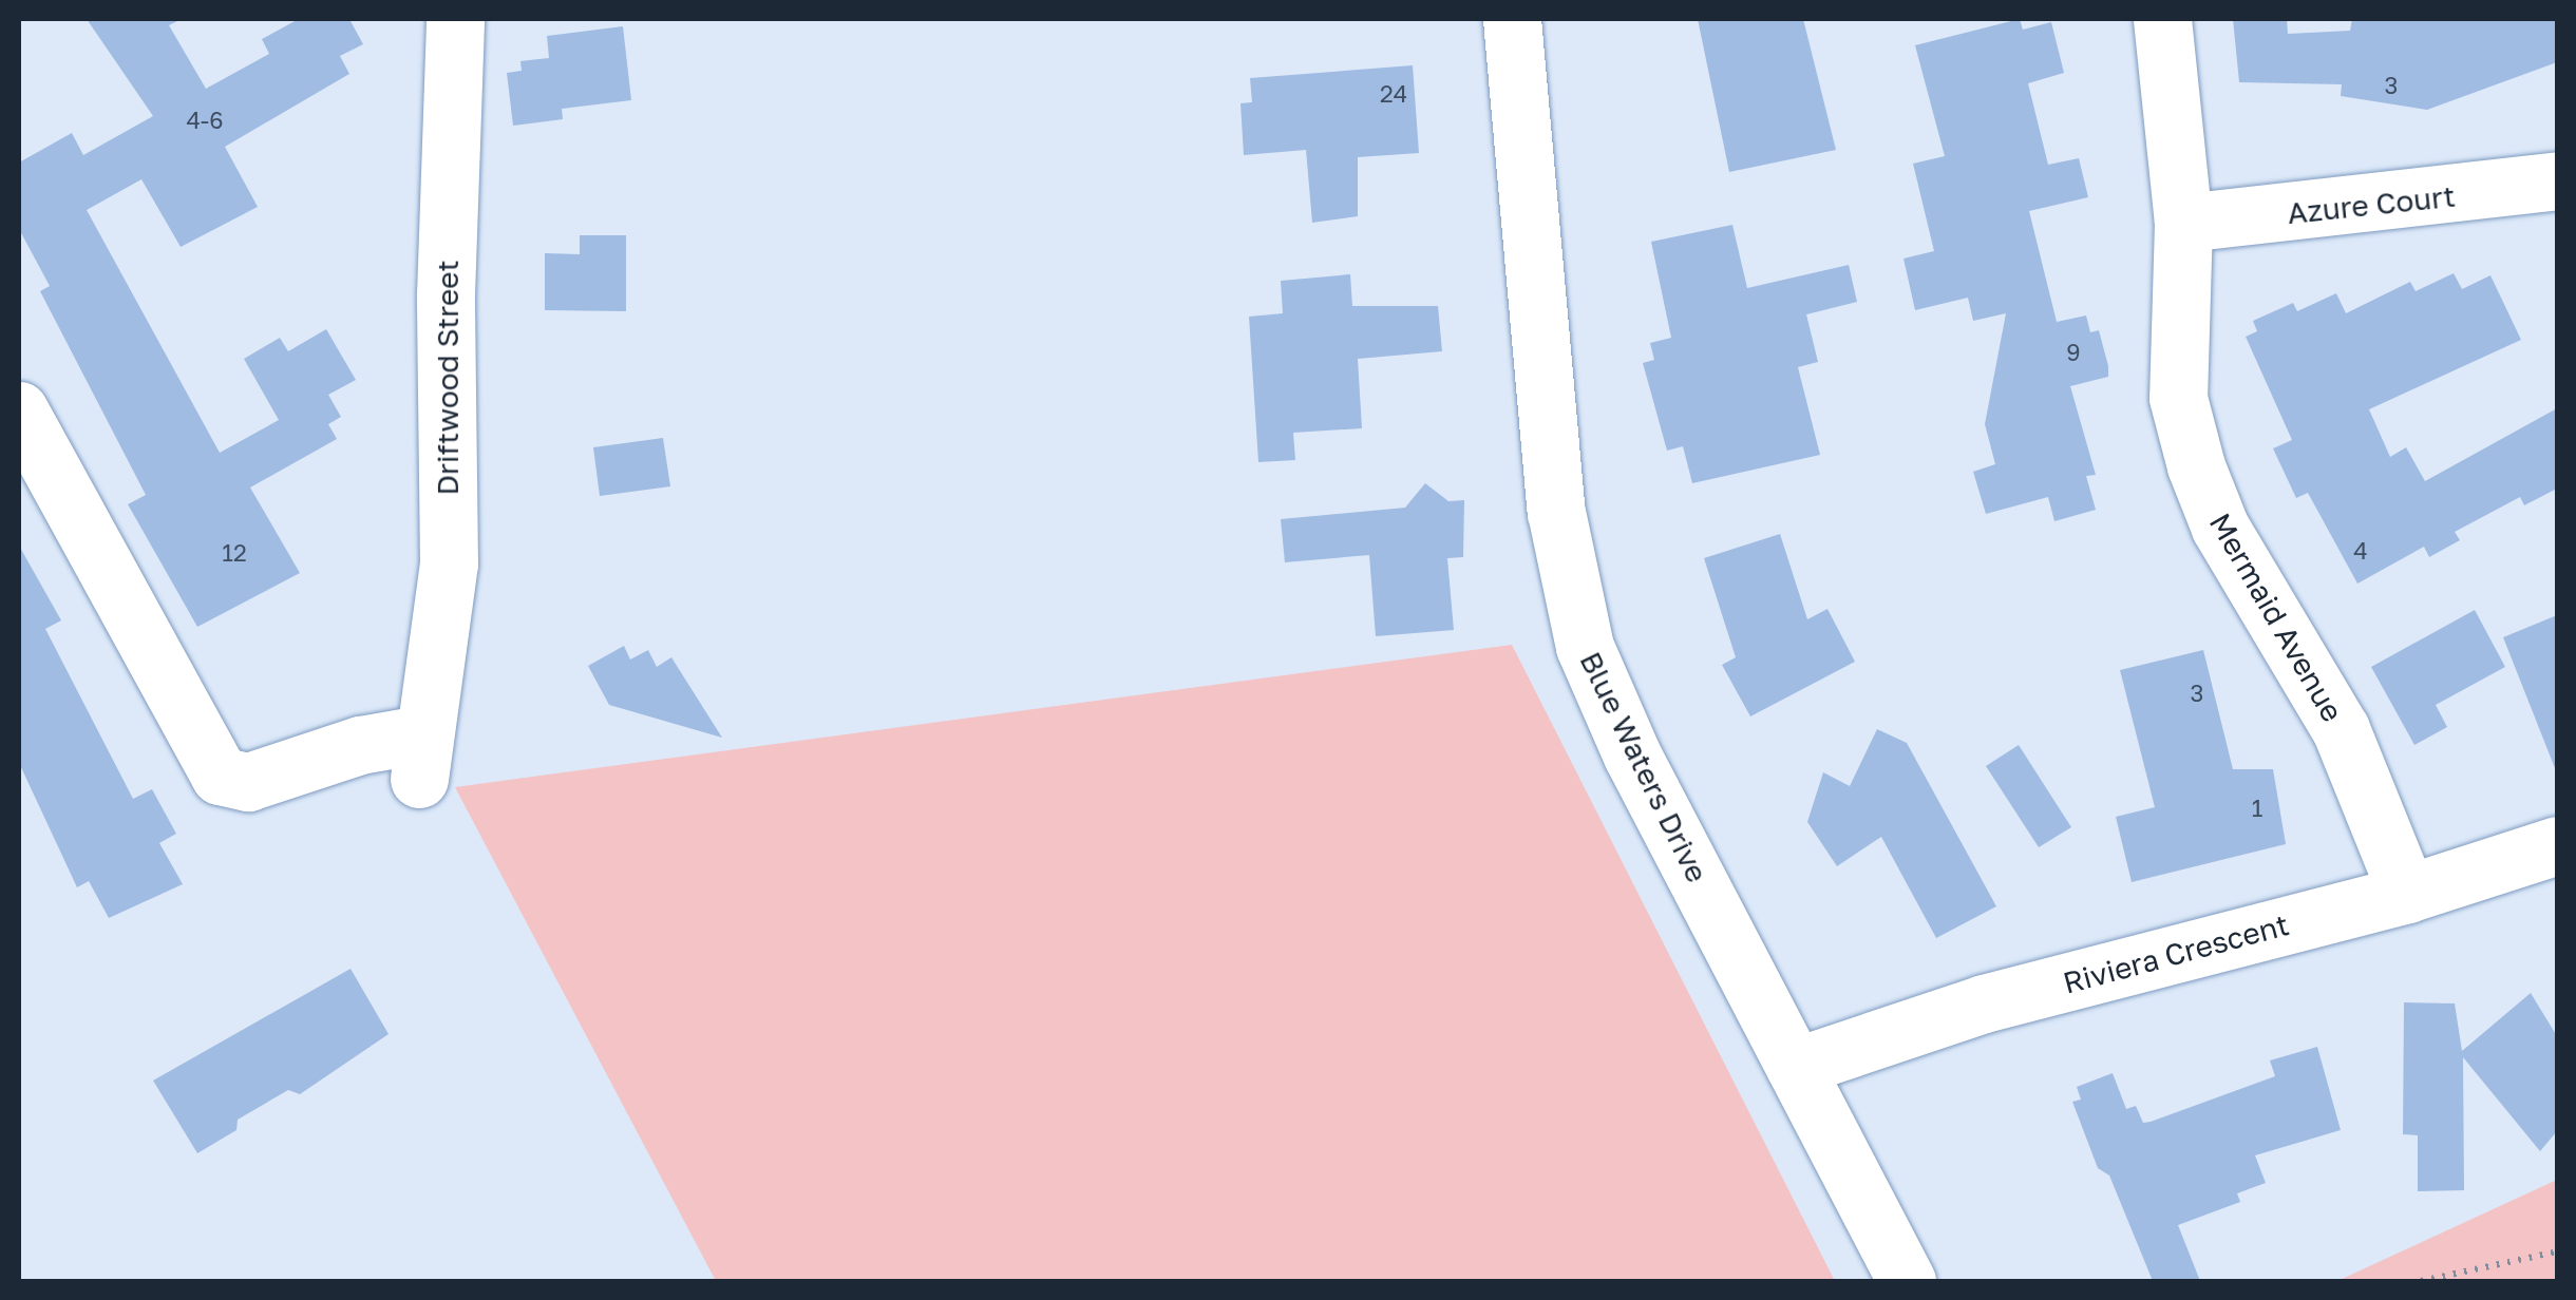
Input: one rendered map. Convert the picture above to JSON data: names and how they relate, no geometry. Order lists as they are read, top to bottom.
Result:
{
  "streets": {
    "street": [
      "Azure Court",
      "Driftwood Street",
      "Mermaid Avenue",
      "Blue Waters Drive",
      "Riviera Crescent"
    ]
  },
  "crossings": [
    ["Azure Court", "Mermaid Avenue"],
    ["Mermaid Avenue", "Riviera Crescent"],
    ["Blue Waters Drive", "Riviera Crescent"]
  ],
  "house_numbers": [
    "3",
    "24",
    "4-6",
    "9",
    "4",
    "12",
    "3",
    "1"
  ]
}
